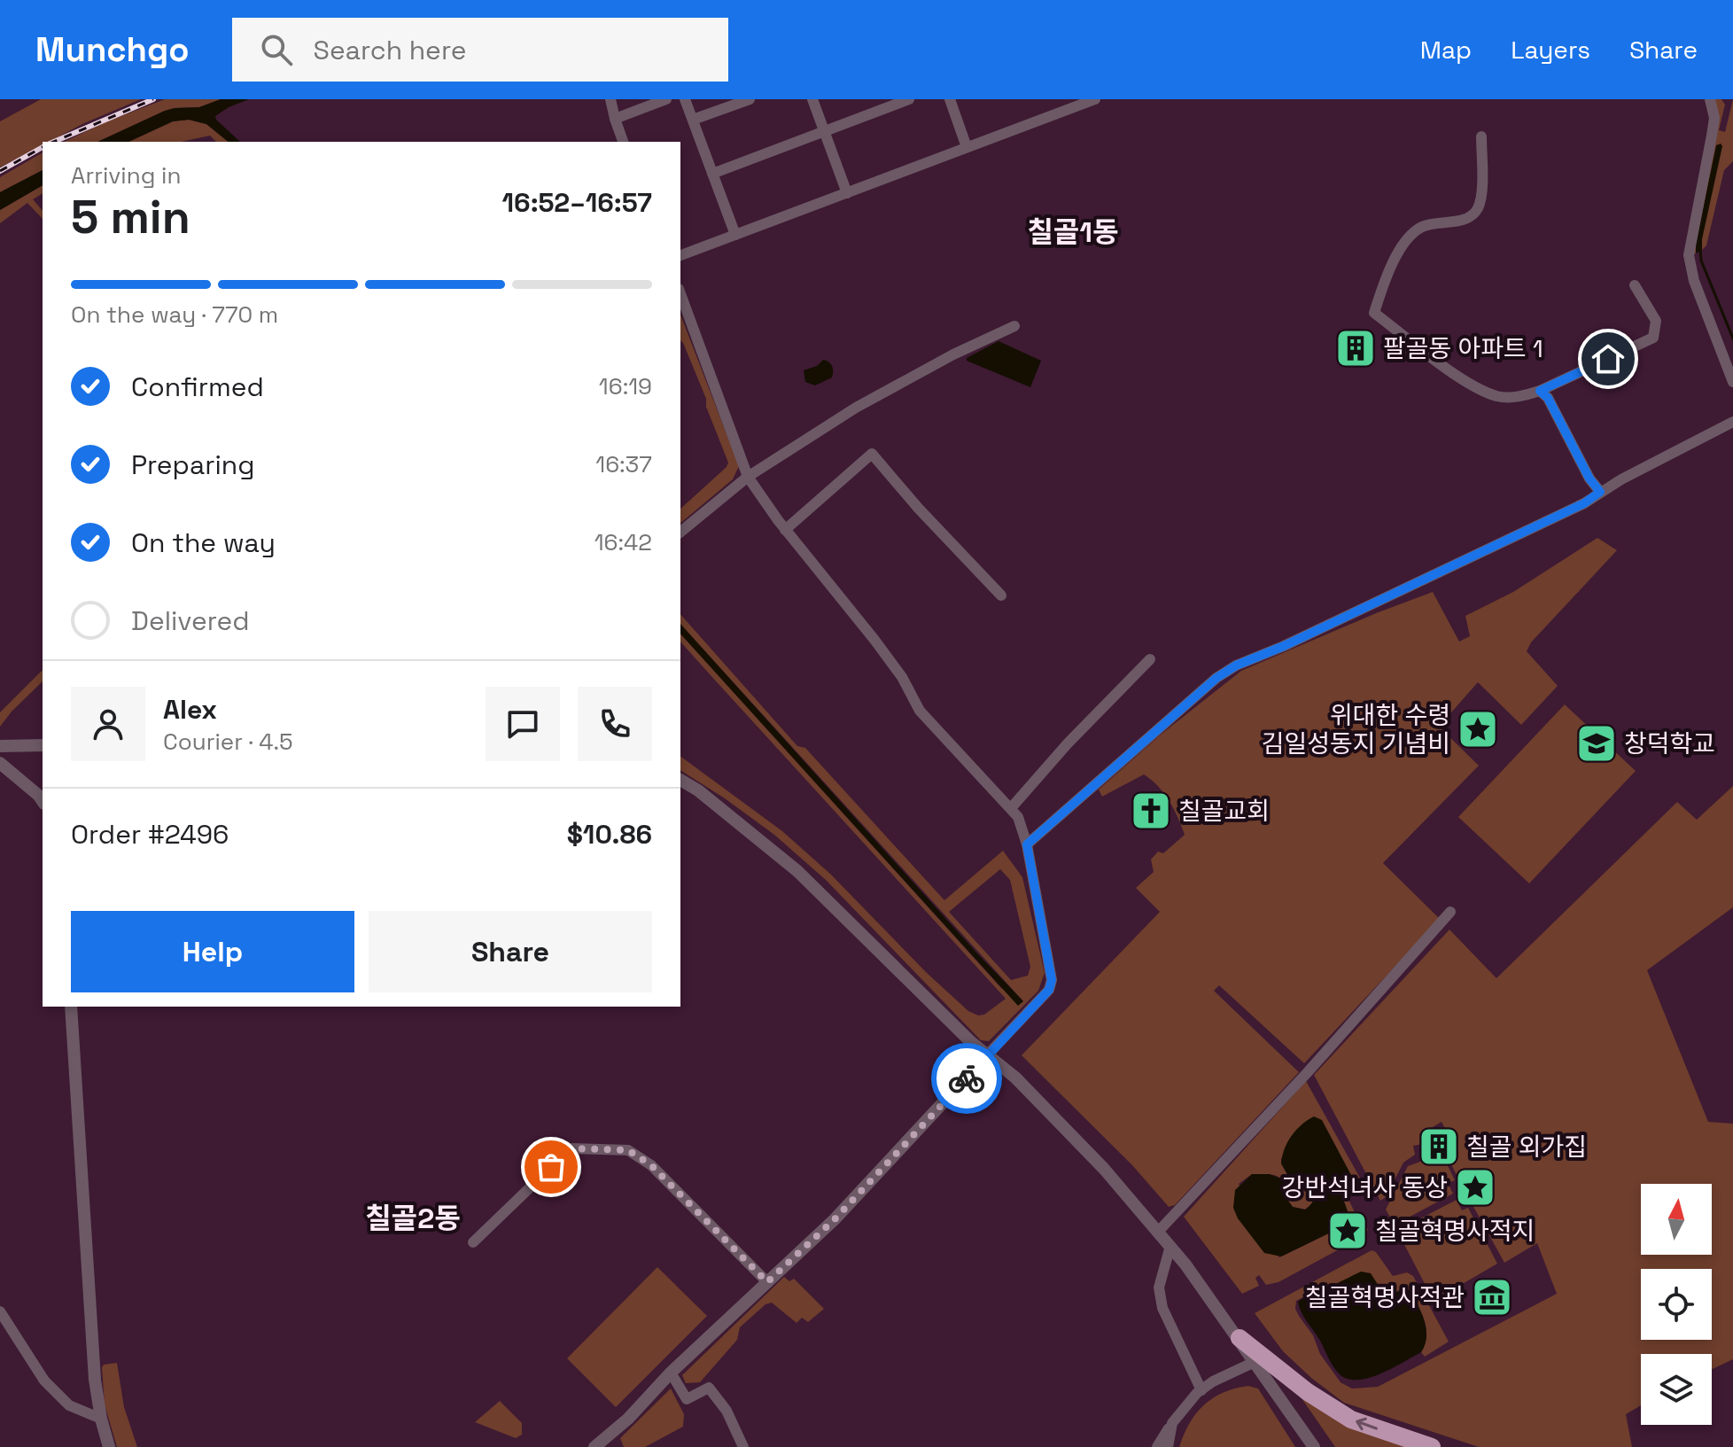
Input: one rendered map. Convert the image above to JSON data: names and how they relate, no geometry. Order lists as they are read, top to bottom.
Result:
{
  "districts": ["칠골1동", "칠골2동"],
  "places": {
    "building": ["팔골동 아파트 1", "칠골 외가집"],
    "place": ["위대한 수령 김일성동지 기념비", "강반석녀사 동상", "칠골혁명사적지"],
    "school or university": ["창덕학교"],
    "church": ["칠골교회"],
    "museum": ["칠골혁명사적관"]
  },
  "north": "top",
  "page": {
    "header": "Munchgo",
    "search": "Search here",
    "nav": ["Map", "Layers", "Share"],
    "heading": ["5 min", "Arriving in", "16:52–16:57"],
    "panel": [
      "Alex",
      "Courier · 4.5",
      "Order #2496",
      "$10.86"
    ],
    "bar": "On the way · 770 m",
    "list": [
      ["Confirmed", "16:19"],
      ["Preparing", "16:37"],
      ["On the way", "16:42"],
      "Delivered"
    ],
    "buttons": ["Help", "Share"]
  }
}
